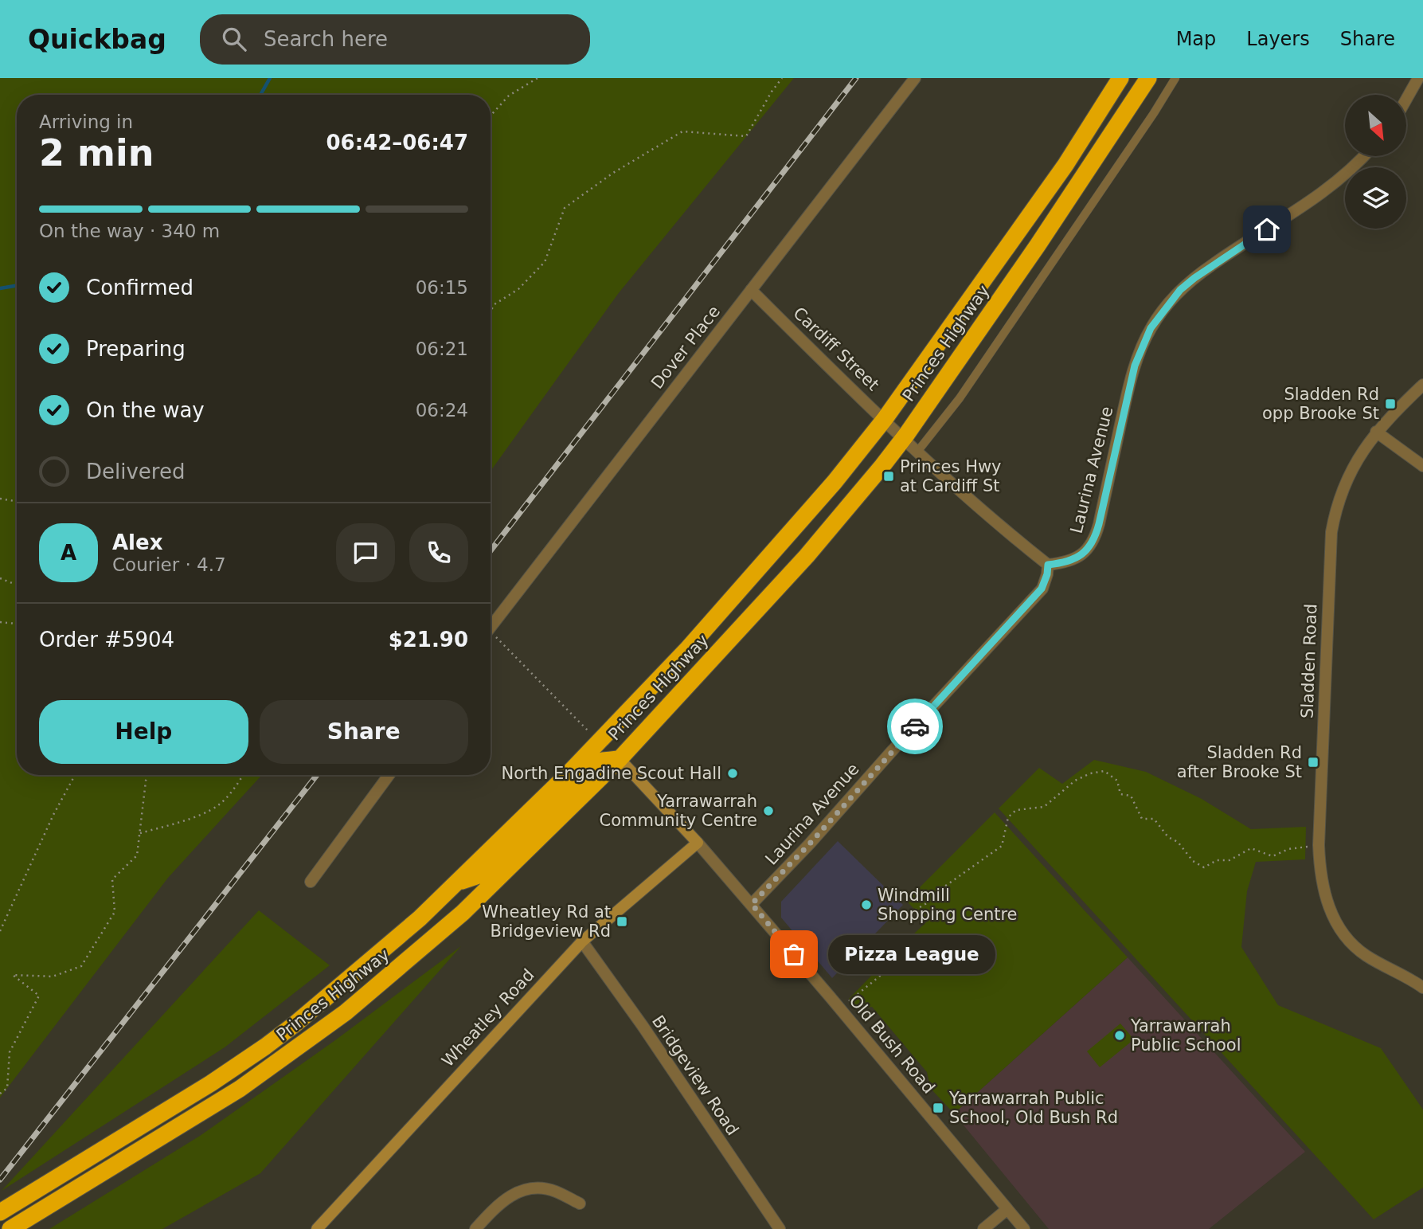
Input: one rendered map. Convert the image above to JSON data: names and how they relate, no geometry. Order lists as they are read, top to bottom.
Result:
{
  "streets": {
    "highway": ["Princes Highway"],
    "street": [
      "Dover Place",
      "Cardiff Street",
      "Laurina Avenue",
      "Sladden Road",
      "Wheatley Road",
      "Old Bush Road",
      "Bridgeview Road"
    ]
  },
  "crossings": [
    ["Princes Highway", "Cardiff Street"],
    ["Princes Highway", "Old Bush Road"],
    ["Dover Place", "Cardiff Street"],
    ["Cardiff Street", "Laurina Avenue"],
    ["Laurina Avenue", "Old Bush Road"],
    ["Wheatley Road", "Old Bush Road"],
    ["Wheatley Road", "Bridgeview Road"]
  ],
  "places": {
    "transit": [
      "Sladden Rd opp Brooke St",
      "Princes Hwy at Cardiff St",
      "Sladden Rd after Brooke St",
      "Wheatley Rd at Bridgeview Rd",
      "Yarrawarrah Public School, Old Bush Rd"
    ],
    "other": [
      "North Engadine Scout Hall",
      "Yarrawarrah Community Centre",
      "Windmill Shopping Centre",
      "Pizza League",
      "Yarrawarrah Public School"
    ]
  },
  "north": "bottom right",
  "page": {
    "header": "Quickbag",
    "search": "Search here",
    "nav": ["Map", "Layers", "Share"],
    "heading": ["2 min", "Arriving in", "06:42–06:47"],
    "panel": [
      "Alex",
      "Courier · 4.7",
      "Order #5904",
      "$21.90"
    ],
    "bar": "On the way · 340 m",
    "list": [
      ["Confirmed", "06:15"],
      ["Preparing", "06:21"],
      ["On the way", "06:24"],
      "Delivered"
    ],
    "round": "A",
    "buttons": ["Help", "Share"],
    "bubble": "Pizza League"
  }
}
